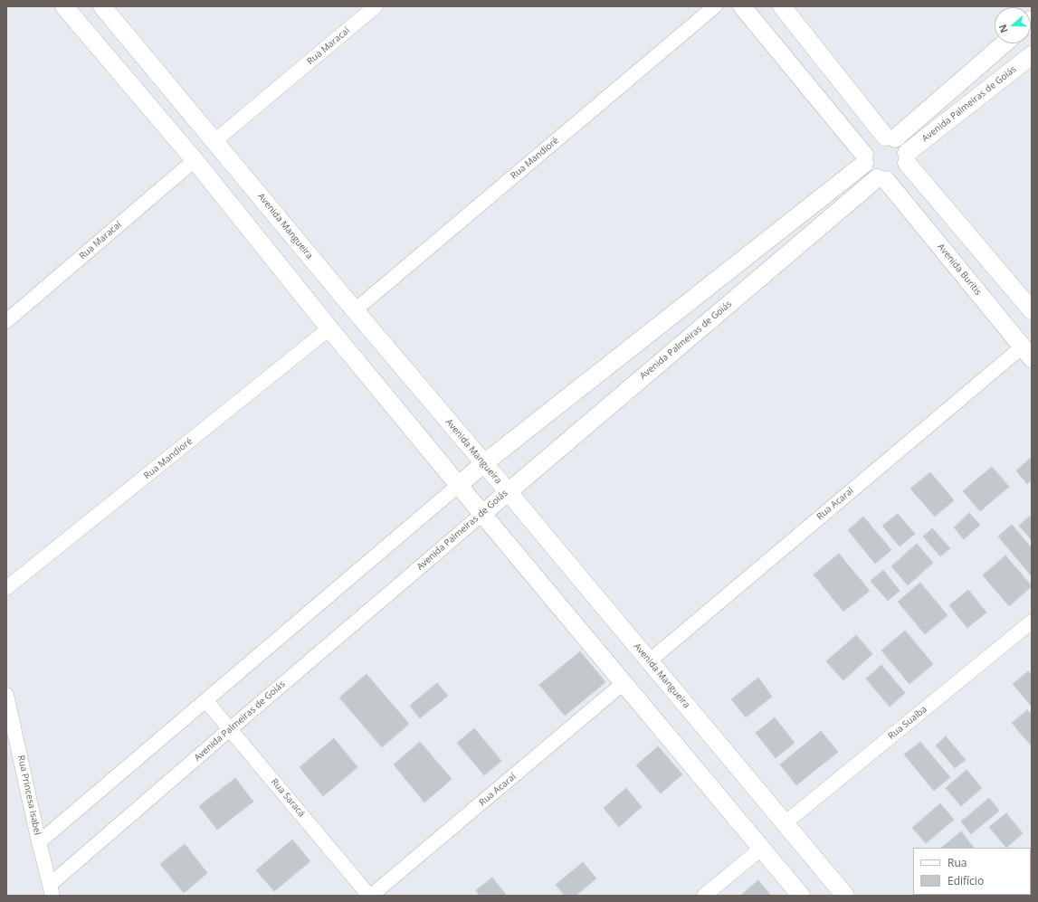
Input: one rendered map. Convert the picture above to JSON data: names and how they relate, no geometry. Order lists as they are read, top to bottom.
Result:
{
  "streets": {
    "street": [
      "Rua Maracaí",
      "Avenida Palmeiras de Goiás",
      "Rua Mandioré",
      "Avenida Mangueira",
      "Avenida Buritis",
      "Rua Acaraí",
      "Rua Suaíba",
      "Rua Princesa Isabel",
      "Rua Saracá"
    ]
  },
  "crossings": [
    ["Rua Maracaí", "Avenida Mangueira"],
    ["Avenida Palmeiras de Goiás", "Avenida Mangueira"],
    ["Avenida Palmeiras de Goiás", "Avenida Buritis"],
    ["Avenida Palmeiras de Goiás", "Rua Princesa Isabel"],
    ["Avenida Palmeiras de Goiás", "Rua Saracá"],
    ["Rua Mandioré", "Avenida Mangueira"],
    ["Avenida Mangueira", "Rua Acaraí"],
    ["Avenida Mangueira", "Rua Suaíba"],
    ["Avenida Buritis", "Rua Acaraí"],
    ["Rua Acaraí", "Rua Saracá"]
  ],
  "legend": ["Rua", "Edifício"],
  "north": "left"
}
